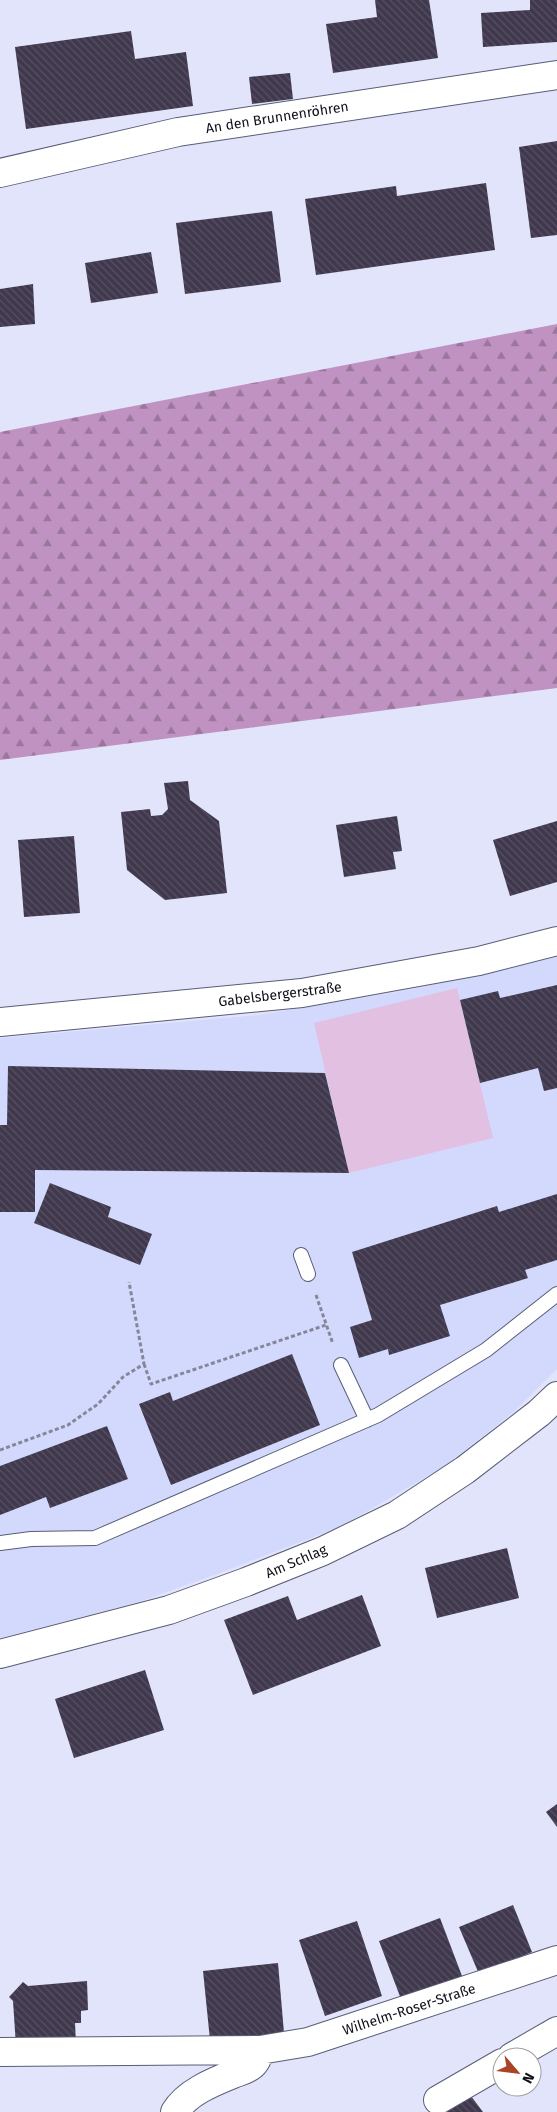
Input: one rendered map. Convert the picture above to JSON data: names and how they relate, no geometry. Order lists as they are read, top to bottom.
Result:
{
  "streets": {
    "street": [
      "An den Brunnenröhren",
      "Gabelsbergerstraße",
      "Am Schlag",
      "Wilhelm-Roser-Straße"
    ]
  },
  "north": "bottom right"
}
